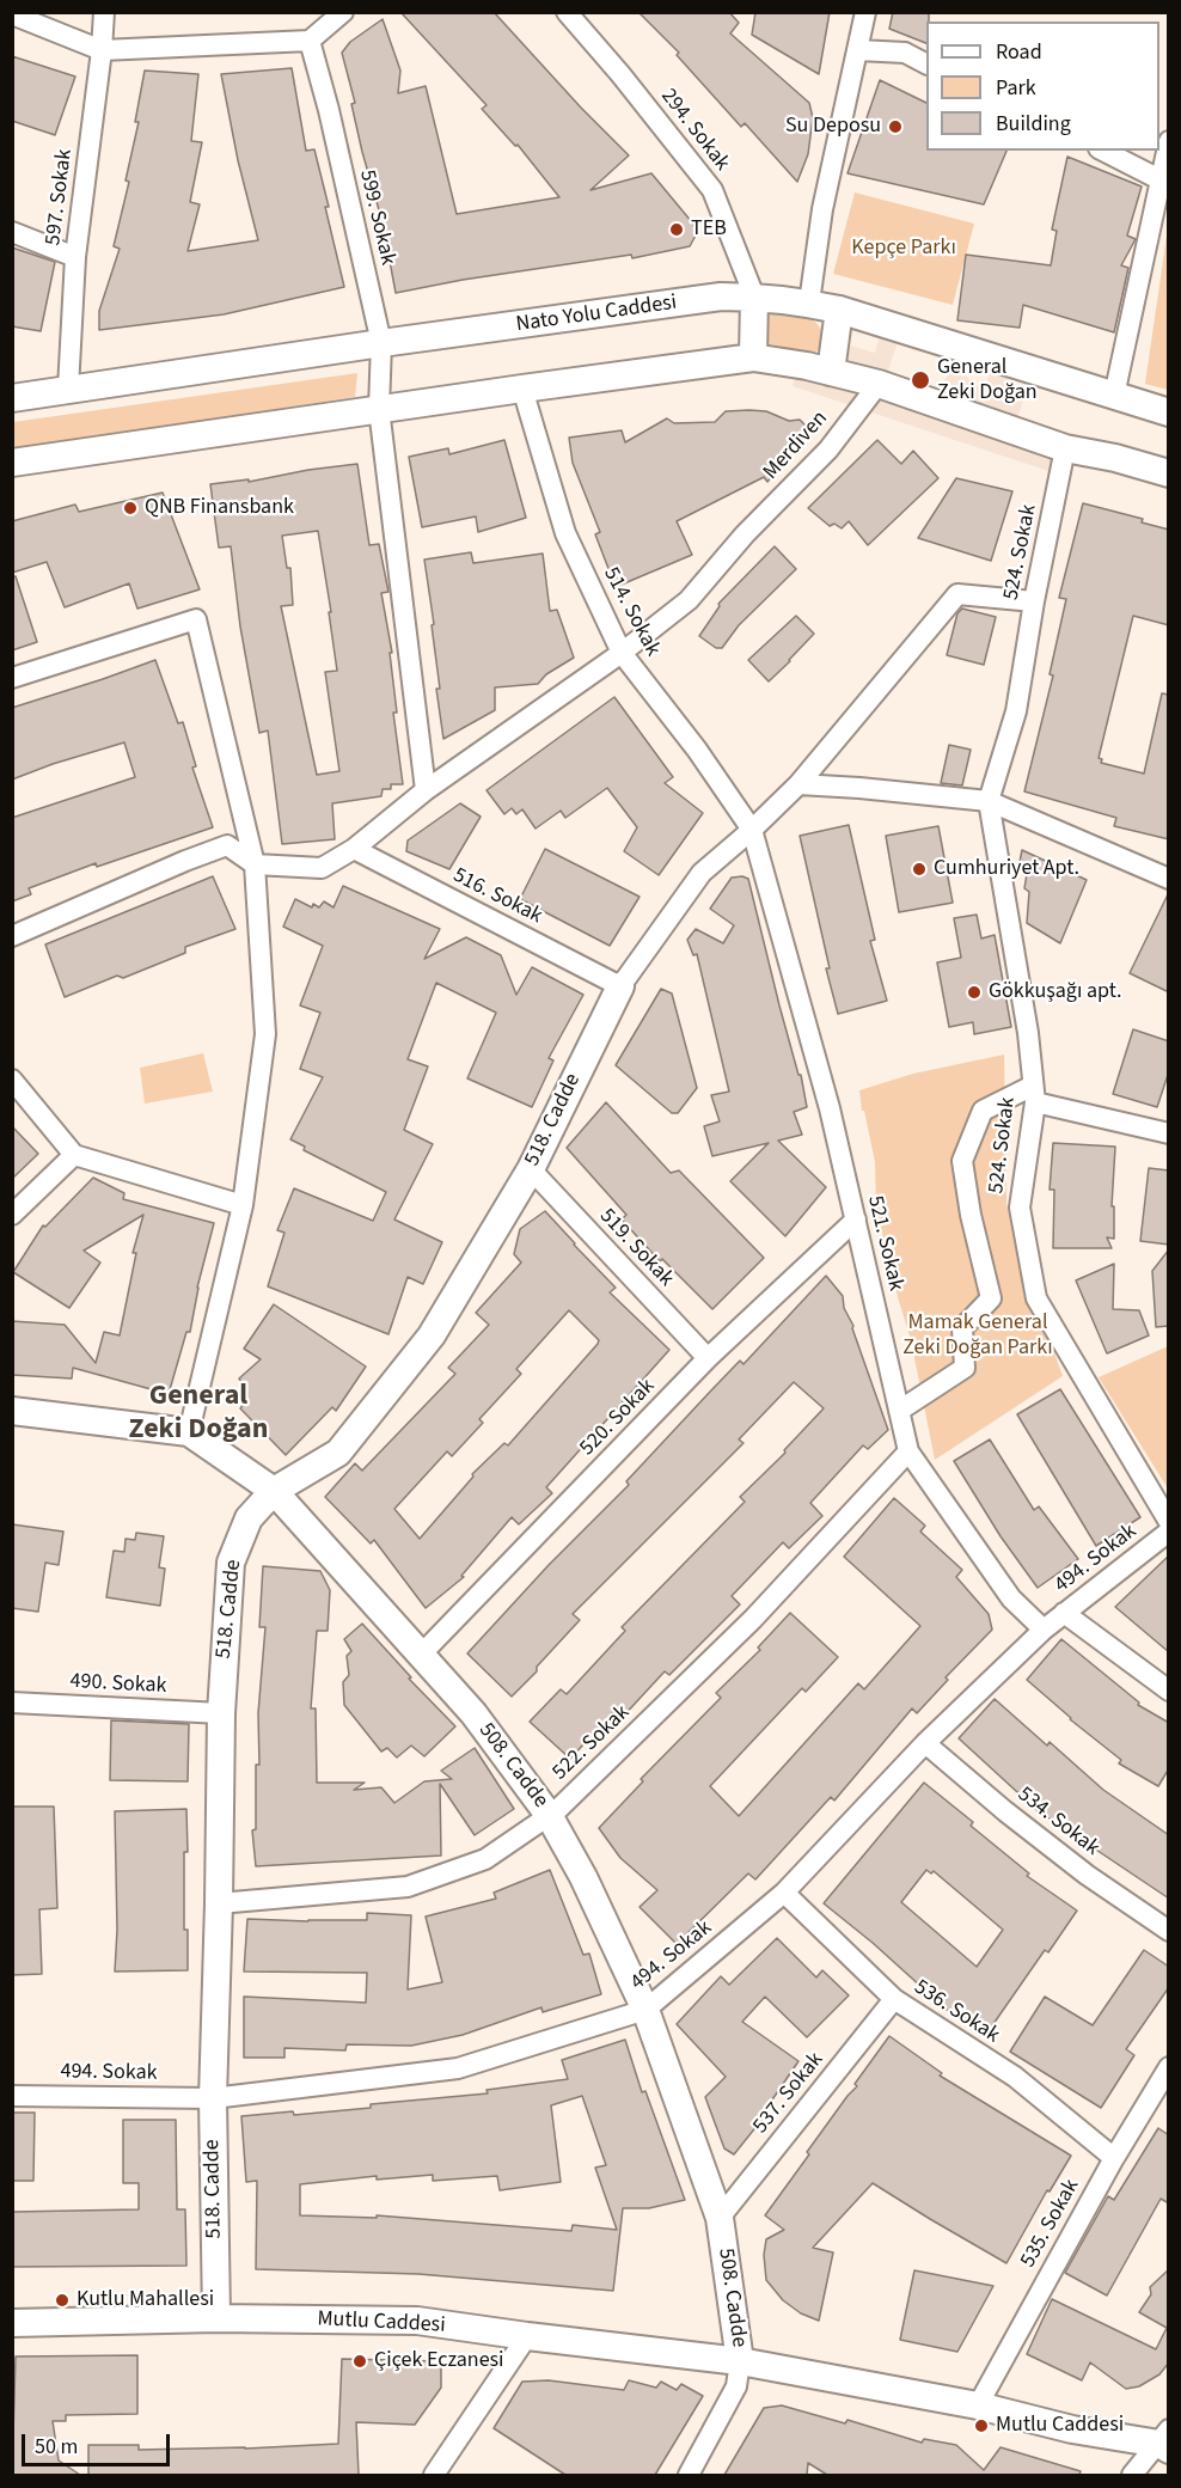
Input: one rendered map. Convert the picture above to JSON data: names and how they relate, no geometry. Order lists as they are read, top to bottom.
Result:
{
  "streets": {
    "street": [
      "294. Sokak",
      "597. Sokak",
      "599. Sokak",
      "Nato Yolu Caddesi",
      "Merdiven",
      "524. Sokak",
      "514. Sokak",
      "516. Sokak",
      "518. Cadde",
      "521. Sokak",
      "519. Sokak",
      "520. Sokak",
      "494. Sokak",
      "490. Sokak",
      "522. Sokak",
      "508. Cadde",
      "534. Sokak",
      "536. Sokak",
      "537. Sokak",
      "535. Sokak",
      "Mutlu Caddesi"
    ]
  },
  "crossings": [
    ["294. Sokak", "Nato Yolu Caddesi"],
    ["597. Sokak", "Nato Yolu Caddesi"],
    ["599. Sokak", "Nato Yolu Caddesi"],
    ["599. Sokak", "Merdiven"],
    ["Merdiven", "514. Sokak"],
    ["Merdiven", "516. Sokak"],
    ["514. Sokak", "521. Sokak"],
    ["516. Sokak", "518. Cadde"],
    ["518. Cadde", "519. Sokak"],
    ["518. Cadde", "494. Sokak"],
    ["518. Cadde", "490. Sokak"],
    ["518. Cadde", "522. Sokak"],
    ["518. Cadde", "508. Cadde"],
    ["518. Cadde", "Mutlu Caddesi"],
    ["521. Sokak", "520. Sokak"],
    ["521. Sokak", "494. Sokak"],
    ["521. Sokak", "522. Sokak"],
    ["519. Sokak", "520. Sokak"],
    ["520. Sokak", "508. Cadde"],
    ["494. Sokak", "508. Cadde"],
    ["494. Sokak", "534. Sokak"],
    ["494. Sokak", "536. Sokak"],
    ["522. Sokak", "508. Cadde"],
    ["508. Cadde", "537. Sokak"],
    ["508. Cadde", "Mutlu Caddesi"],
    ["536. Sokak", "537. Sokak"],
    ["536. Sokak", "535. Sokak"],
    ["535. Sokak", "Mutlu Caddesi"]
  ],
  "districts": ["General Zeki Doğan"],
  "parks": ["Kepçe Parkı", "Mamak General Zeki Doğan Parkı"],
  "places": [
    "Su Deposu",
    "TEB",
    "General Zeki Doğan",
    "QNB Finansbank",
    "Cumhuriyet Apt.",
    "Gökkuşağı apt.",
    "Kutlu Mahallesi",
    "Çiçek Eczanesi",
    "Mutlu Caddesi"
  ],
  "legend": ["Road", "Park", "Building"],
  "scale_bar": "50 m"
}
